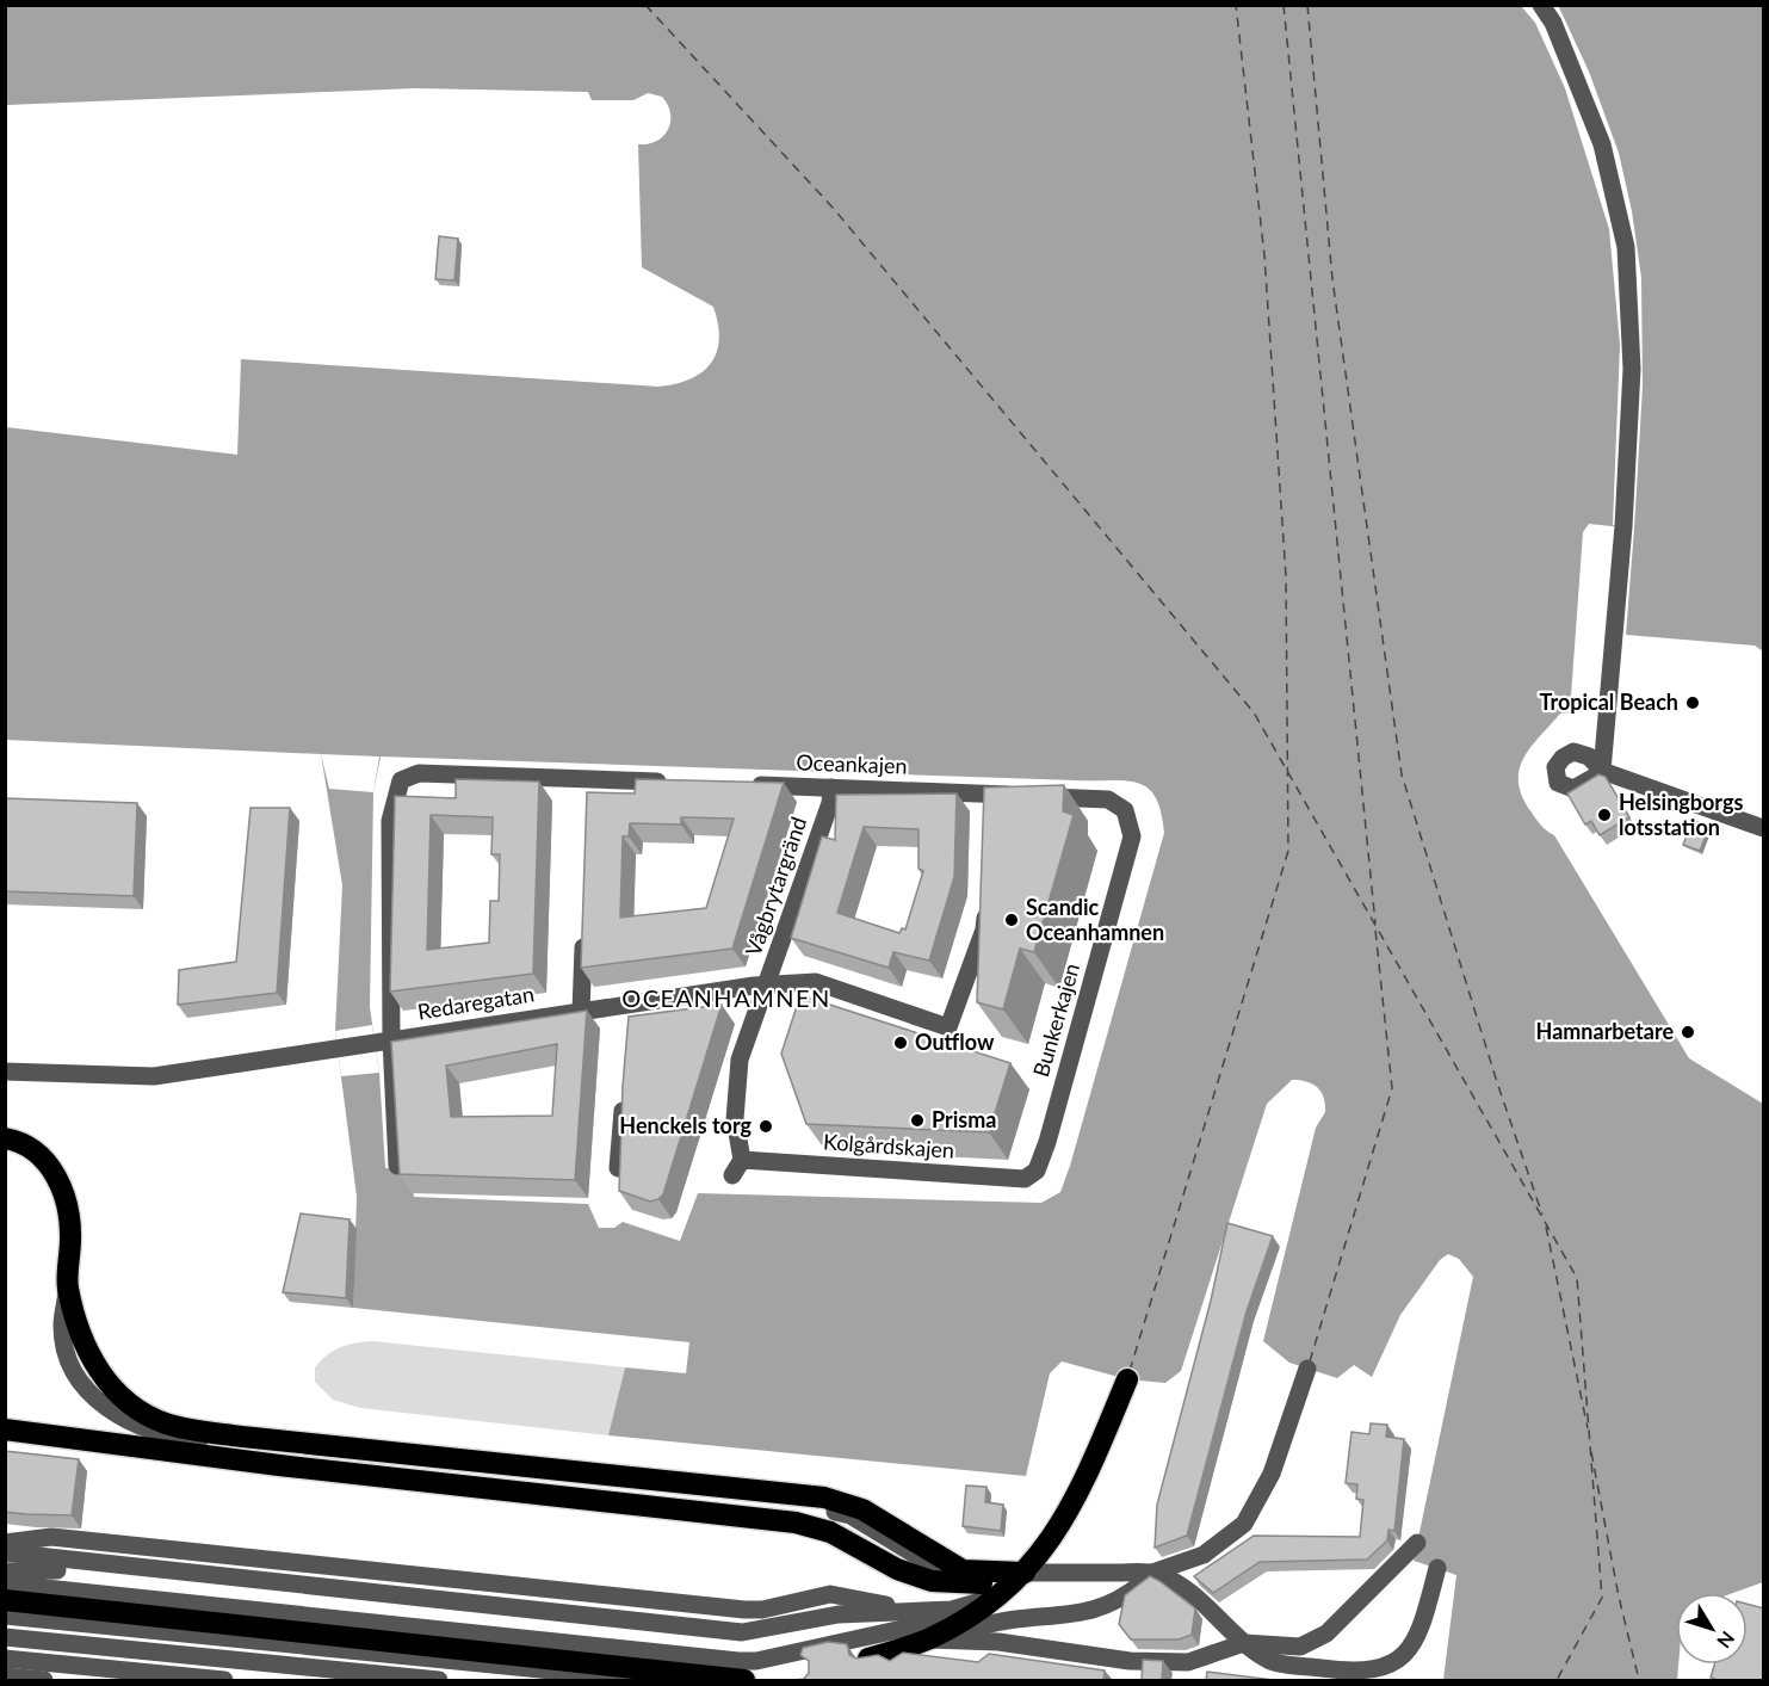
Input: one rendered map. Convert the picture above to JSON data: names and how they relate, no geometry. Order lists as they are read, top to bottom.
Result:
{
  "streets": {
    "street": [
      "Oceankajen",
      "Vågbrytargränd",
      "Redaregatan",
      "Bunkerkajen",
      "Kolgårdskajen"
    ]
  },
  "crossings": [
    ["Oceankajen", "Vågbrytargränd"],
    ["Oceankajen", "Bunkerkajen"],
    ["Vågbrytargränd", "Redaregatan"],
    ["Vågbrytargränd", "Kolgårdskajen"],
    ["Redaregatan", "Kolgårdskajen"],
    ["Bunkerkajen", "Kolgårdskajen"]
  ],
  "districts": ["OCEANHAMNEN"],
  "places": [
    "Tropical Beach",
    "Helsingborgs lotsstation",
    "Scandic Oceanhamnen",
    "Hamnarbetare",
    "Outflow",
    "Prisma",
    "Henckels torg"
  ],
  "north": "bottom right"
}
